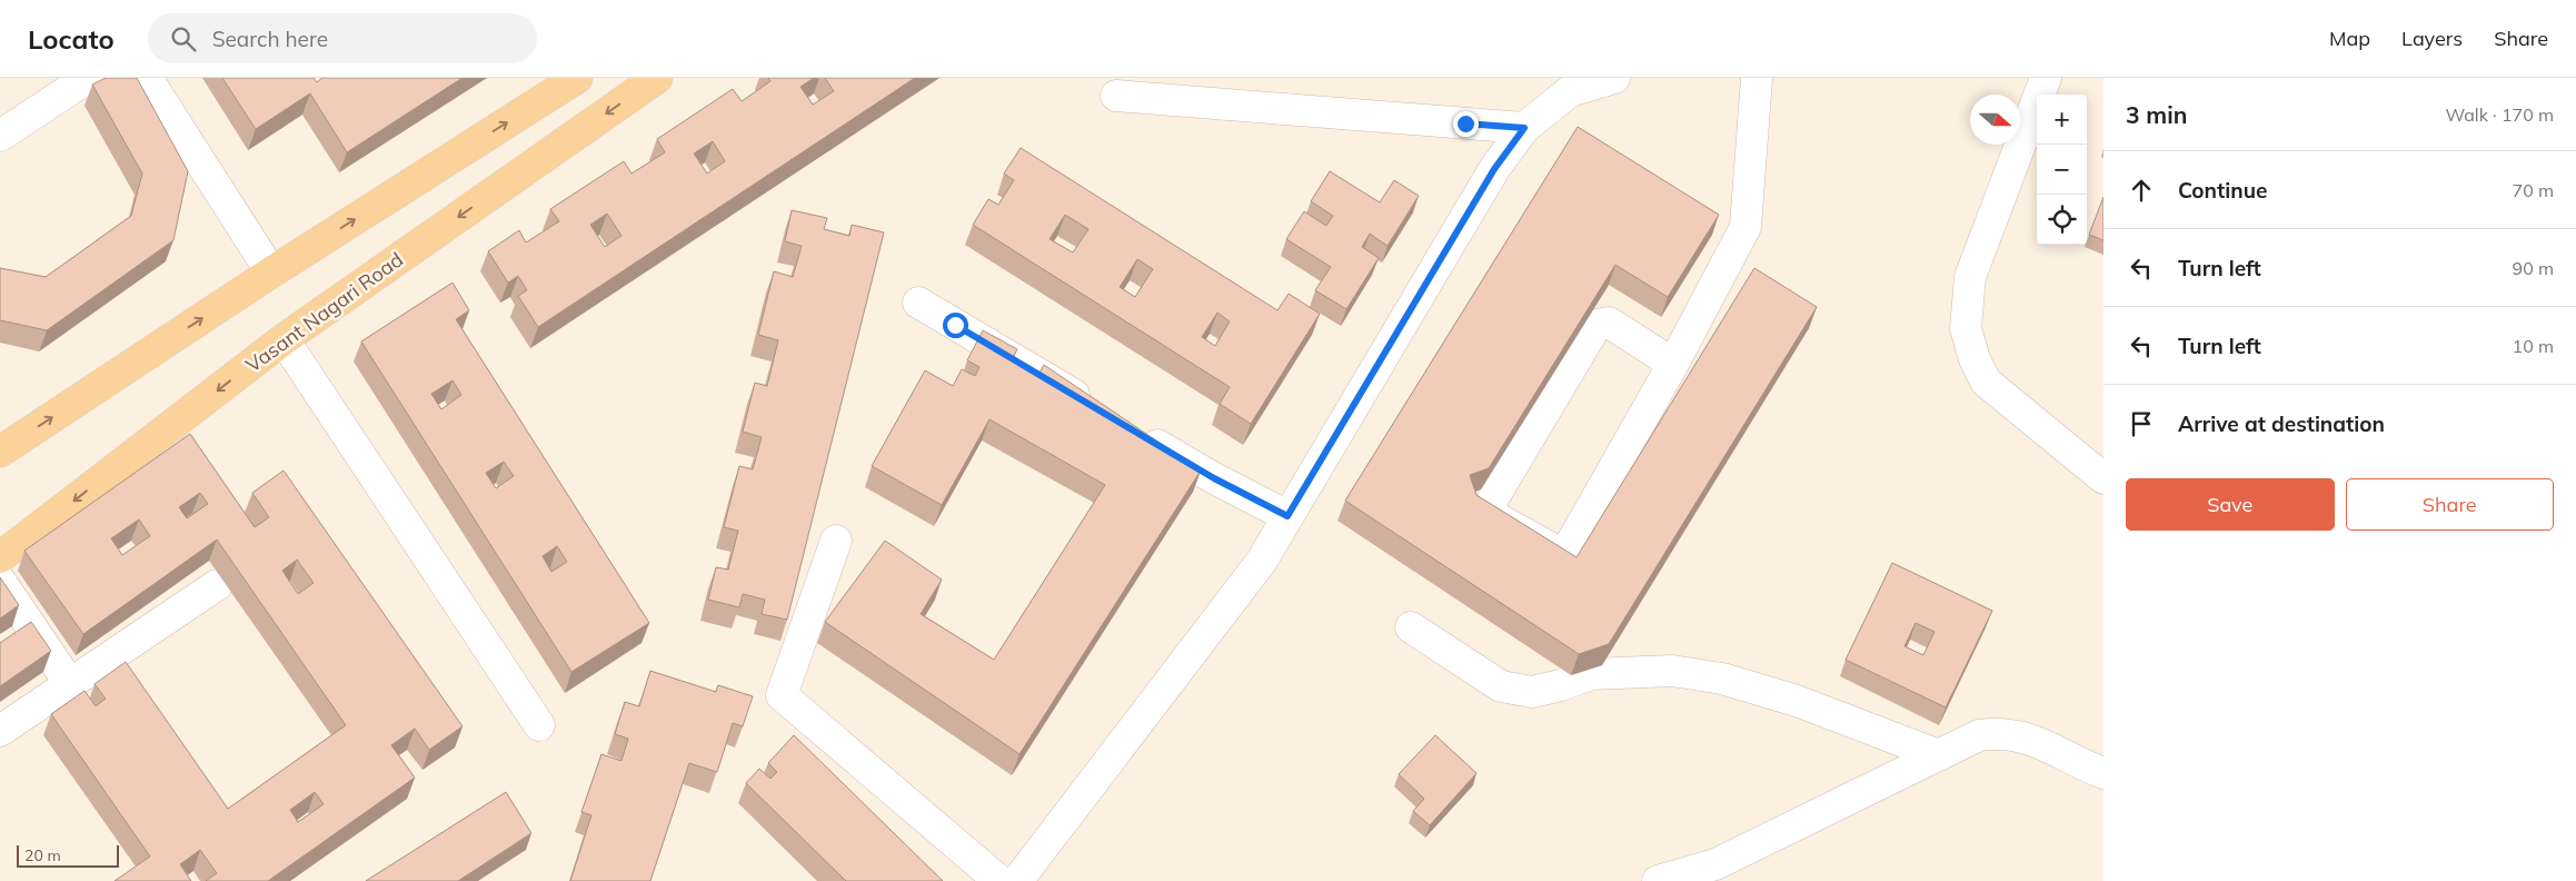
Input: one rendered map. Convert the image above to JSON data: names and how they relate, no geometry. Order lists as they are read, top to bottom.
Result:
{
  "streets": {
    "main road": ["Vasant Nagari Road"]
  },
  "scale_bar": "20 m",
  "north": "right",
  "page": {
    "header": "Locato",
    "search": "Search here",
    "nav": ["Map", "Layers", "Share"],
    "heading": ["3 min", "Walk · 170 m"],
    "map_buttons": ["+", "−"],
    "list": [
      ["Continue", "70 m"],
      ["Turn left", "90 m"],
      ["Turn left", "10 m"],
      "Arrive at destination"
    ],
    "buttons": ["Save", "Share"],
    "scale": "20 m"
  }
}
